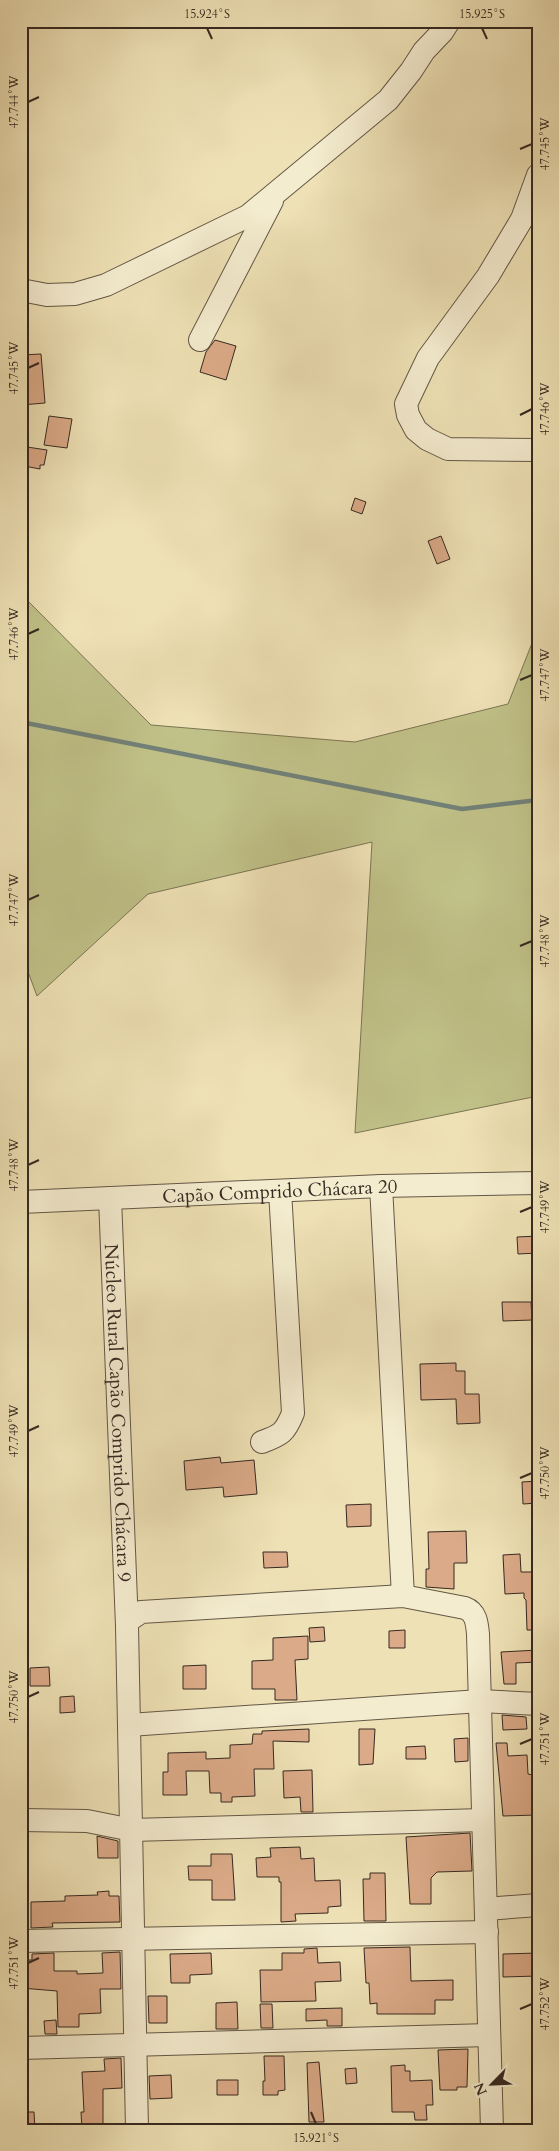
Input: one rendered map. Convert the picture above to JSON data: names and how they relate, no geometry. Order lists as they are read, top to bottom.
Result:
{
  "streets": {
    "street": ["Capão Comprido Chácara 20", "Núcleo Rural Capão Comprido Chácara 9"]
  },
  "crossings": [
    ["Capão Comprido Chácara 20", "Núcleo Rural Capão Comprido Chácara 9"]
  ],
  "north": "bottom left",
  "coordinates": [
    "15.924°S",
    "15.925°S",
    "47.744°W",
    "47.745°W",
    "47.746°W",
    "47.747°W",
    "47.748°W",
    "47.749°W",
    "47.750°W",
    "47.751°W",
    "47.752°W",
    "15.921°S"
  ]
}
